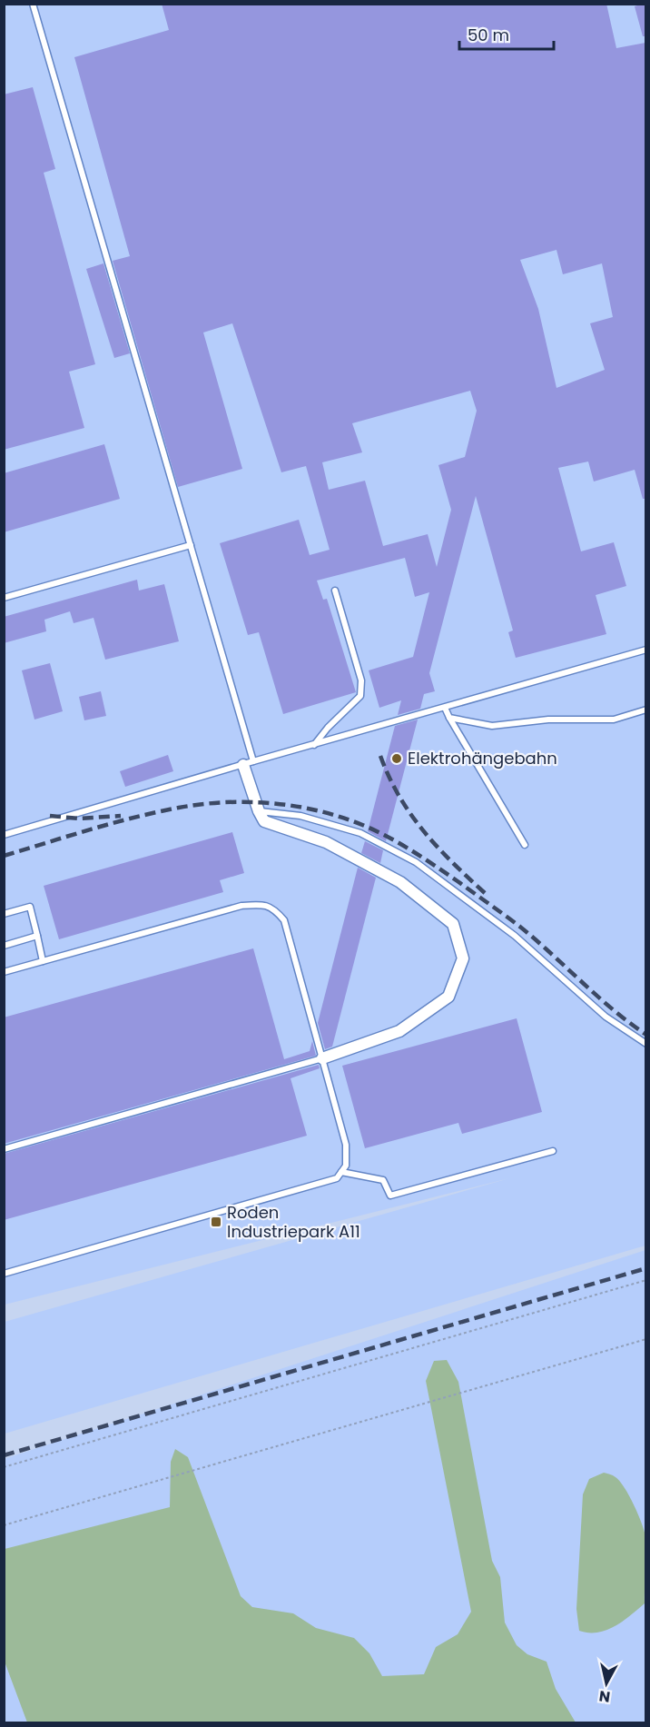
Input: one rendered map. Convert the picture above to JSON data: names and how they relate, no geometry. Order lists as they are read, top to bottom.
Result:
{
  "places": {
    "other": ["Elektrohängebahn"],
    "transit": ["Roden Industriepark A11"]
  },
  "scale_bar": "50 m",
  "north": "bottom"
}
